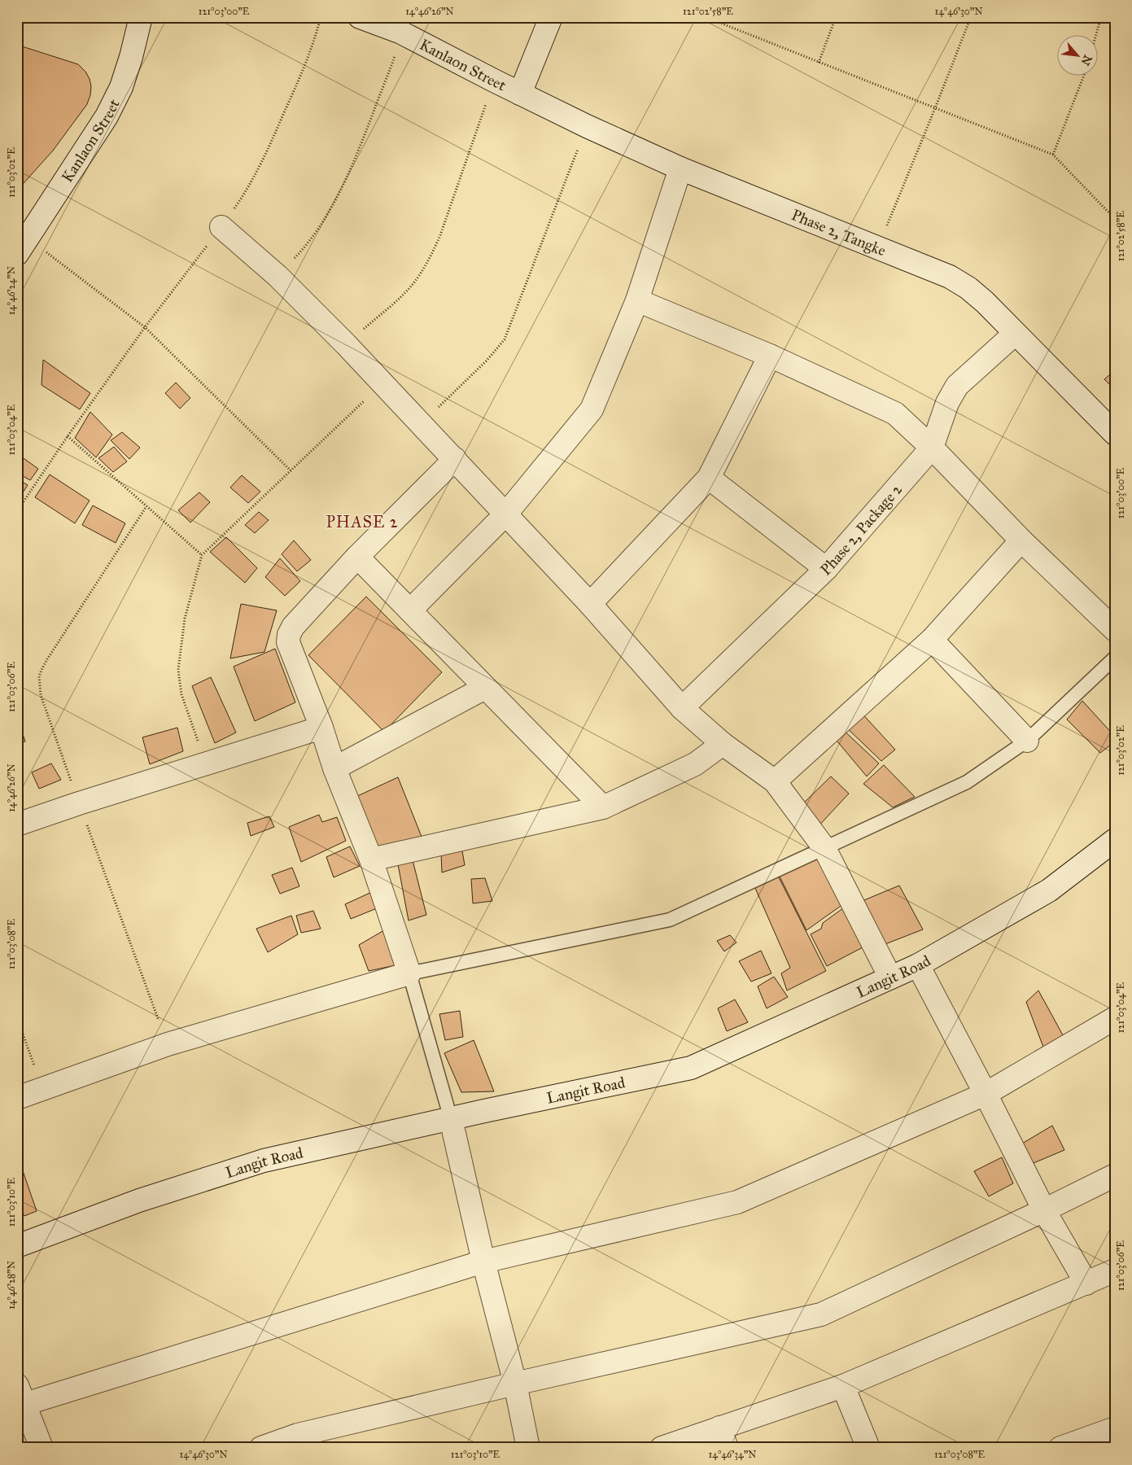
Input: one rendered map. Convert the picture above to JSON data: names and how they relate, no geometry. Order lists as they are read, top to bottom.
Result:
{
  "streets": {
    "street": [
      "Kanlaon Street",
      "Phase 2, Tangke",
      "Phase 2, Package 2",
      "Langit Road"
    ]
  },
  "crossings": [
    ["Kanlaon Street", "Phase 2, Tangke"],
    ["Phase 2, Tangke", "Phase 2, Package 2"]
  ],
  "districts": ["PHASE 2"],
  "north": "bottom right",
  "coordinates": [
    "121°03'00\"E",
    "14°46'26\"N",
    "121°02'58\"E",
    "14°46'30\"N",
    "121°03'02\"E",
    "14°46'24\"N",
    "121°03'04\"E",
    "121°03'06\"E",
    "121°03'08\"E",
    "121°03'10\"E",
    "14°46'28\"N",
    "14°46'34\"N"
  ]
}
